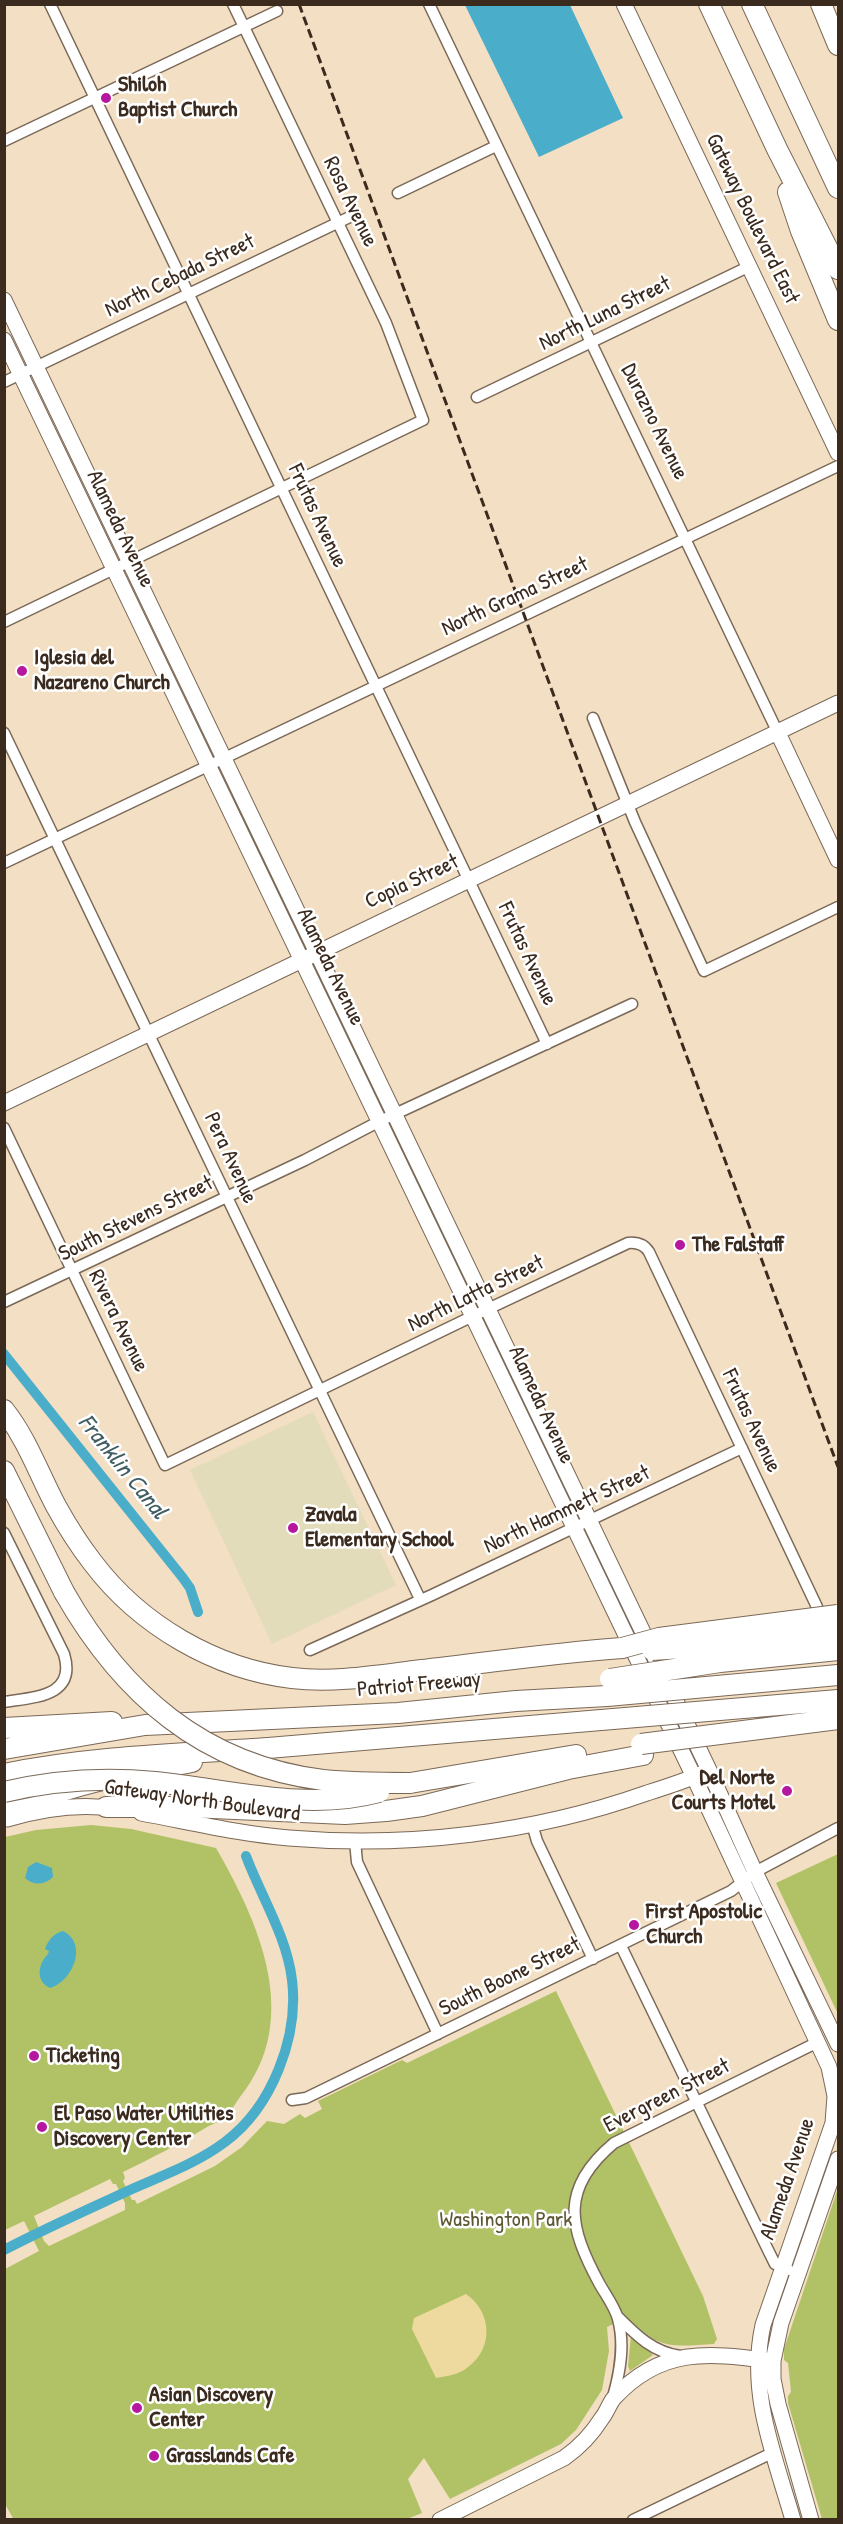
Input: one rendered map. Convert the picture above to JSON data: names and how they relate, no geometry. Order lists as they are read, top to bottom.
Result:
{
  "streets": {
    "highway": ["Patriot Freeway"],
    "main road": [
      "Gateway Boulevard East",
      "Durazno Avenue",
      "Alameda Avenue",
      "Copia Street",
      "Gateway North Boulevard"
    ],
    "street": [
      "Rosa Avenue",
      "North Cebada Street",
      "North Luna Street",
      "Frutas Avenue",
      "North Grama Street",
      "Pera Avenue",
      "South Stevens Street",
      "North Latta Street",
      "Rivera Avenue",
      "North Hammett Street",
      "South Boone Street",
      "Evergreen Street"
    ]
  },
  "crossings": [
    ["Rosa Avenue", "North Cebada Street"],
    ["Rosa Avenue", "Frutas Avenue"],
    ["Gateway Boulevard East", "North Luna Street"],
    ["North Cebada Street", "Frutas Avenue"],
    ["North Cebada Street", "Alameda Avenue"],
    ["North Luna Street", "Durazno Avenue"],
    ["Durazno Avenue", "North Grama Street"],
    ["Durazno Avenue", "Copia Street"],
    ["Frutas Avenue", "North Grama Street"],
    ["Frutas Avenue", "Copia Street"],
    ["Frutas Avenue", "South Stevens Street"],
    ["Frutas Avenue", "North Latta Street"],
    ["Frutas Avenue", "North Hammett Street"],
    ["Alameda Avenue", "North Grama Street"],
    ["Alameda Avenue", "Copia Street"],
    ["Alameda Avenue", "South Stevens Street"],
    ["Alameda Avenue", "North Latta Street"],
    ["Alameda Avenue", "North Hammett Street"],
    ["Alameda Avenue", "Gateway North Boulevard"],
    ["Alameda Avenue", "South Boone Street"],
    ["Alameda Avenue", "Evergreen Street"],
    ["North Grama Street", "Pera Avenue"],
    ["Copia Street", "Pera Avenue"],
    ["Pera Avenue", "South Stevens Street"],
    ["Pera Avenue", "North Latta Street"],
    ["Pera Avenue", "North Hammett Street"],
    ["South Stevens Street", "Rivera Avenue"],
    ["North Latta Street", "Rivera Avenue"]
  ],
  "water": ["Franklin Canal"],
  "parks": ["Washington Park"],
  "places": [
    "Shiloh Baptist Church",
    "Iglesia del Nazareno Church",
    "The Falstaff",
    "Zavala Elementary School",
    "Del Norte Courts Motel",
    "First Apostolic Church",
    "Ticketing",
    "El Paso Water Utilities Discovery Center",
    "Asian Discovery Center",
    "Grasslands Cafe"
  ]
}
